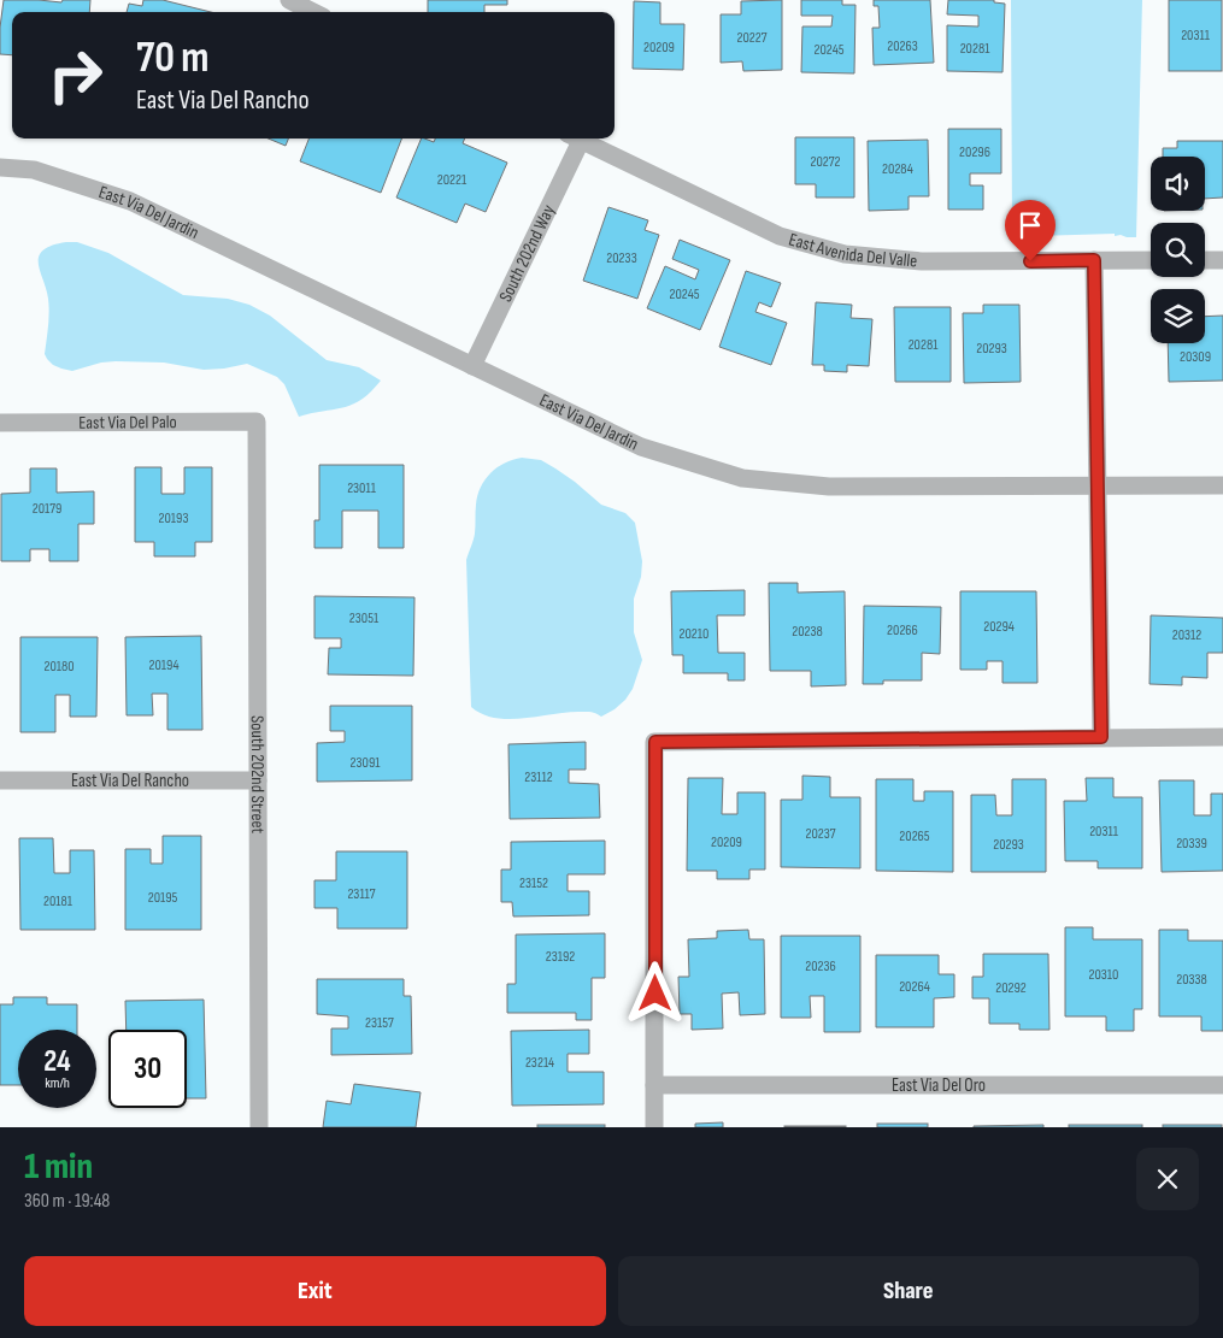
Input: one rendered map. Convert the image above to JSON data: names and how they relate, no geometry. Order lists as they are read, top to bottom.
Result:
{
  "streets": {
    "street": [
      "East Via Del Jardin",
      "East Avenida Del Valle",
      "South 202nd Way",
      "East Via Del Palo",
      "South 202nd Street",
      "East Via Del Rancho",
      "East Via Del Oro"
    ]
  },
  "crossings": [
    ["East Via Del Jardin", "South 202nd Way"],
    ["East Via Del Palo", "South 202nd Street"],
    ["South 202nd Street", "East Via Del Rancho"]
  ],
  "house_numbers": [
    "20311",
    "20227",
    "20263",
    "20209",
    "20281",
    "20245",
    "20296",
    "20272",
    "20284",
    "20221",
    "20233",
    "20245",
    "20281",
    "20293",
    "20309",
    "23011",
    "20179",
    "20193",
    "23051",
    "20294",
    "20266",
    "20238",
    "20210",
    "20312",
    "20194",
    "20180",
    "23091",
    "23112",
    "20311",
    "20237",
    "20265",
    "20209",
    "20339",
    "20293",
    "23152",
    "23117",
    "20195",
    "20181",
    "23192",
    "20236",
    "20310",
    "20338",
    "20264",
    "20292",
    "23157",
    "23214"
  ],
  "page": {
    "turn": ["70 m", "East Via Del Rancho"],
    "speed": "24 km/h",
    "limit": "30",
    "heading": ["1 min", "360 m · 19:48"],
    "buttons": ["Exit", "Share"]
  }
}
